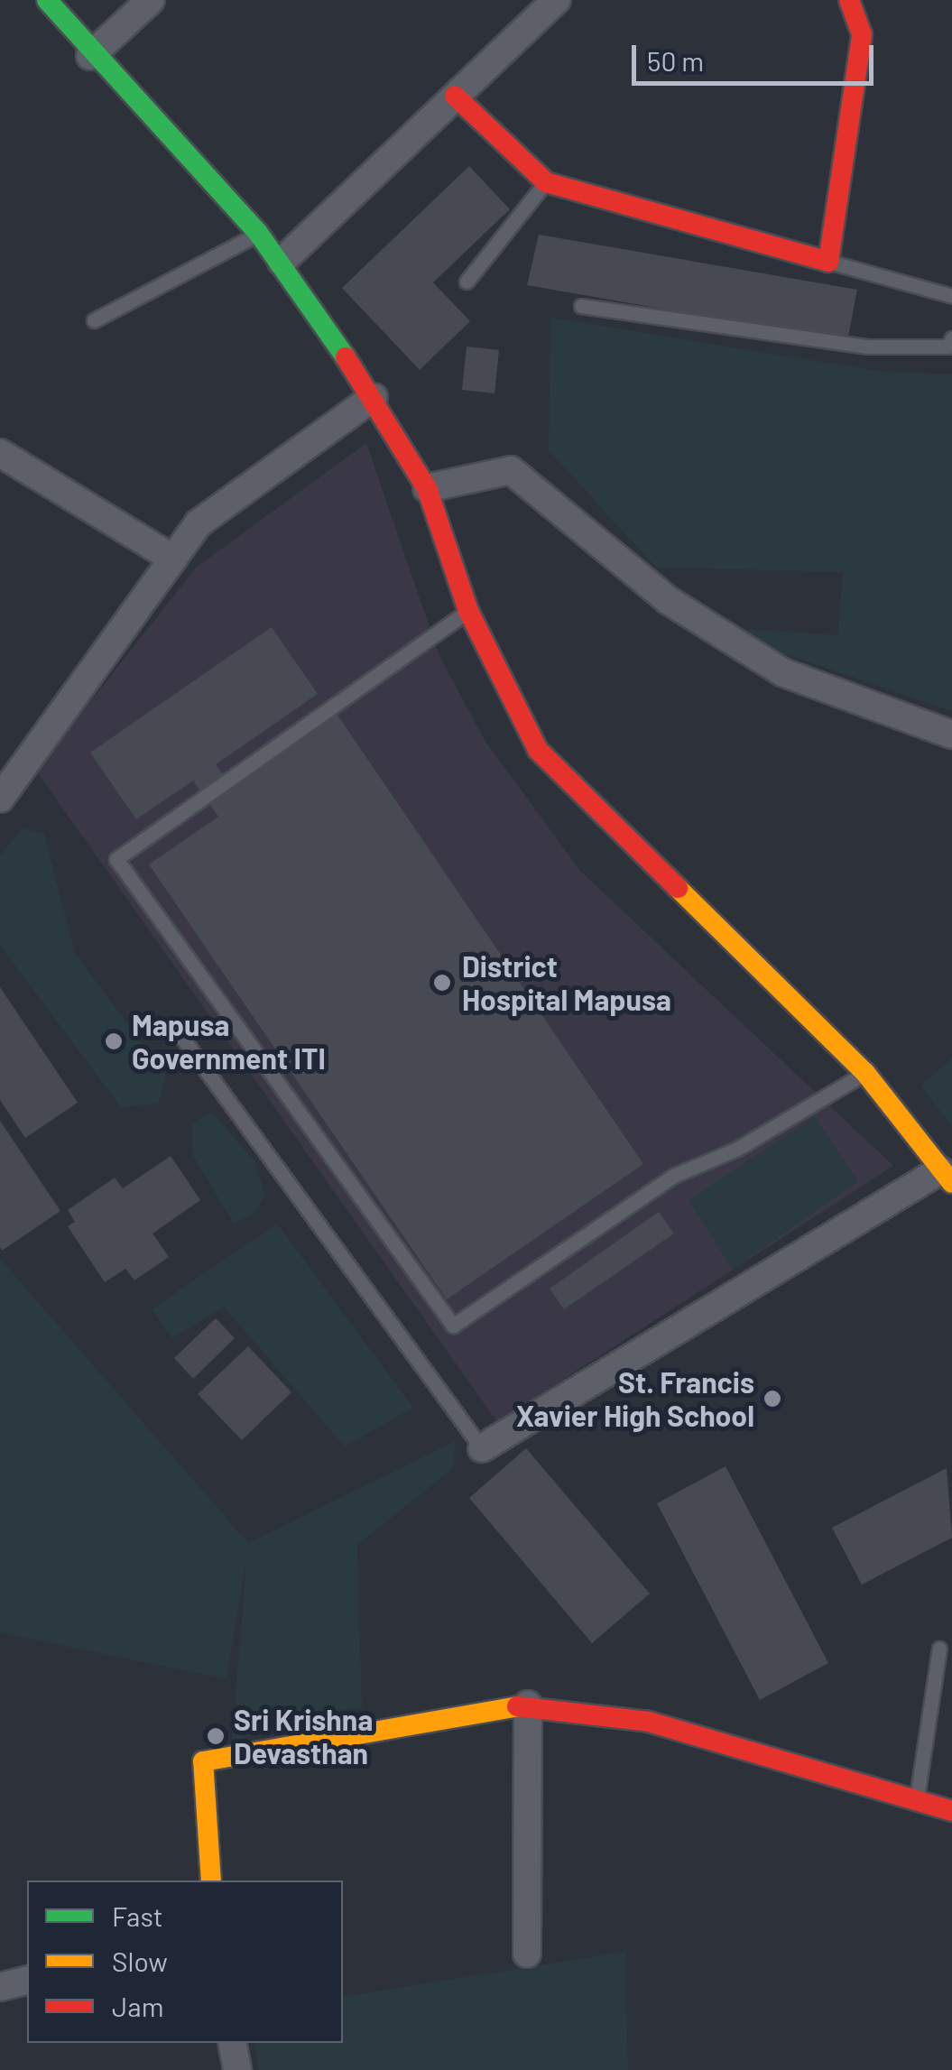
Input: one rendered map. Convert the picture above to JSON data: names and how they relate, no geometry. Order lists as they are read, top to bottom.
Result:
{
  "places": [
    "District Hospital Mapusa",
    "Mapusa Government ITI",
    "St. Francis Xavier High School",
    "Sri Krishna Devasthan"
  ],
  "legend": ["Fast", "Slow", "Jam"],
  "scale_bar": "50 m"
}
